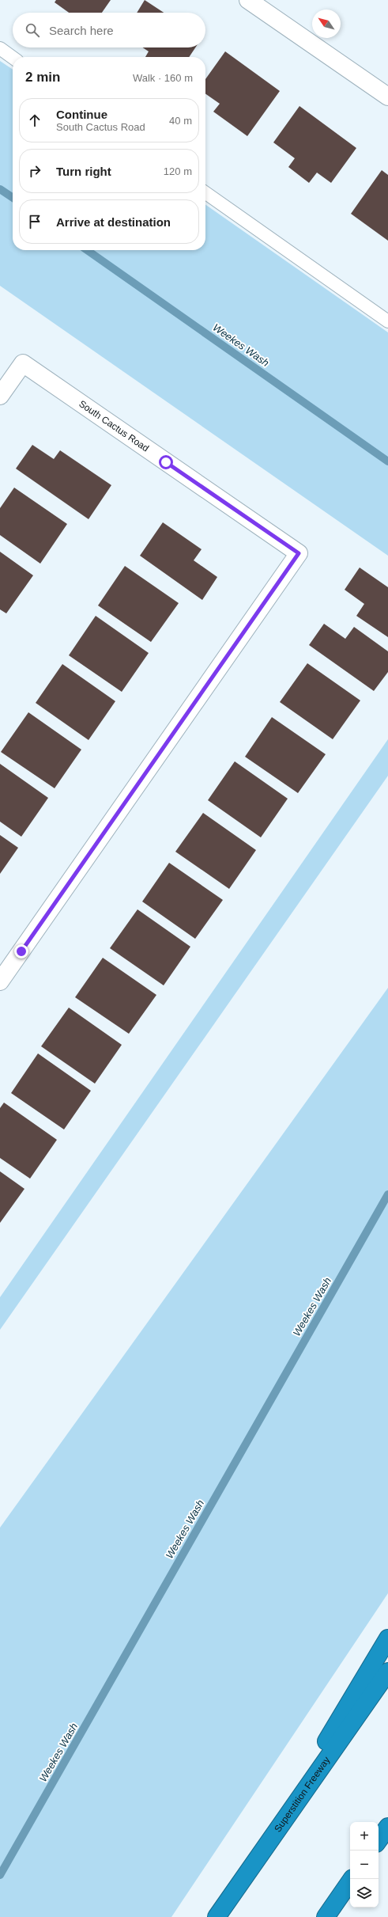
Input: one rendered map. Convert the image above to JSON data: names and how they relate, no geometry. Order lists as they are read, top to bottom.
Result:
{
  "streets": {
    "highway": ["Superstition Freeway"],
    "street": ["South Cactus Road"]
  },
  "water": ["Weekes Wash"],
  "north": "top left",
  "page": {
    "search": "Search here",
    "heading": ["2 min", "Walk · 160 m"],
    "list": [
      ["Continue", "South Cactus Road", "40 m"],
      ["Turn right", "120 m"],
      "Arrive at destination"
    ],
    "map_buttons": ["+", "−"]
  }
}
